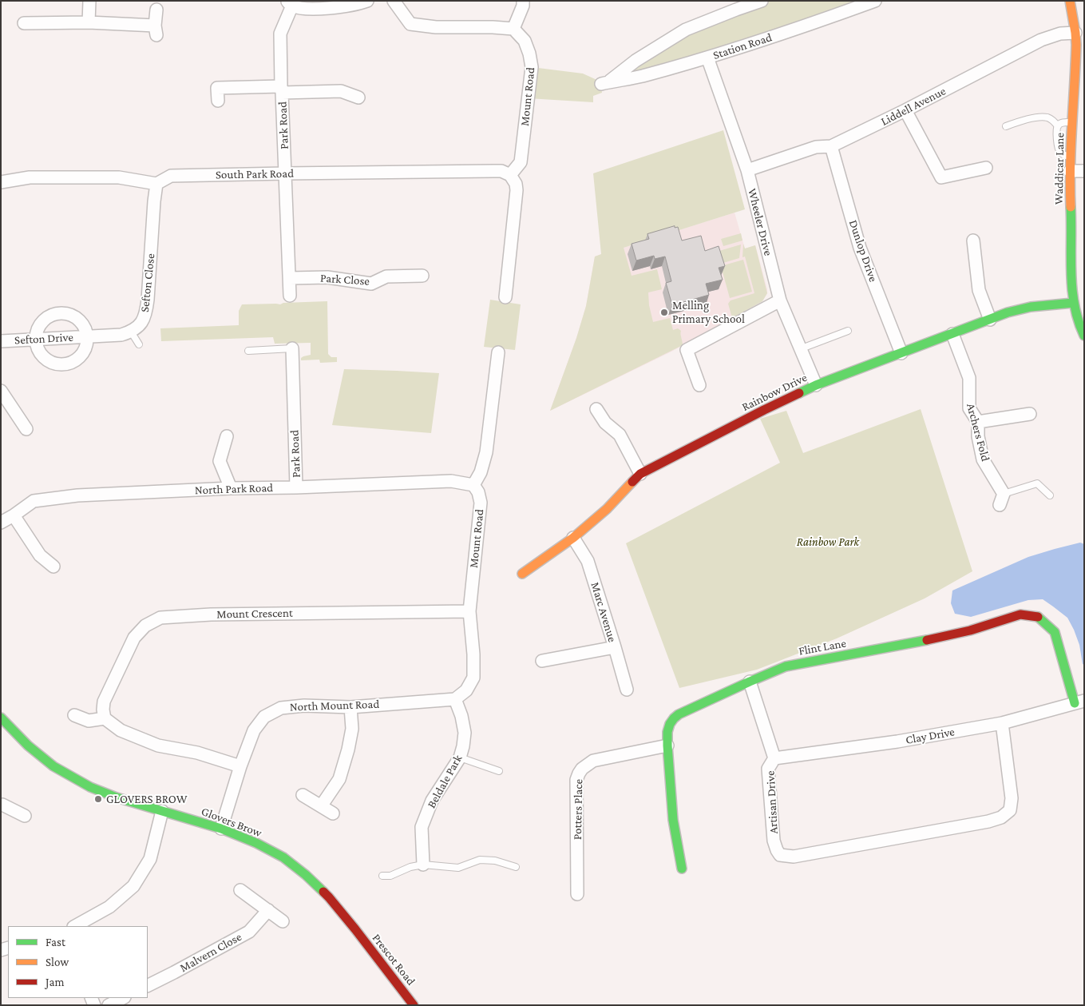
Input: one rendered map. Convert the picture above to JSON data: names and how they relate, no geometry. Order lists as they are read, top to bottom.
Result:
{
  "streets": {
    "street": [
      "Station Road",
      "Mount Road",
      "Liddell Avenue",
      "Park Road",
      "Waddicar Lane",
      "South Park Road",
      "Wheeler Drive",
      "Dunlop Drive",
      "Park Close",
      "Sefton Close",
      "Sefton Drive",
      "Rainbow Drive",
      "Archers Fold",
      "North Park Road",
      "Marc Avenue",
      "Mount Crescent",
      "Flint Lane",
      "North Mount Road",
      "Clay Drive",
      "Beldale Park",
      "Artisan Drive",
      "Potters Place",
      "Glovers Brow",
      "Malvern Close",
      "Prescot Road"
    ]
  },
  "crossings": [
    ["Station Road", "Wheeler Drive"],
    ["Mount Road", "South Park Road"],
    ["Mount Road", "North Park Road"],
    ["Mount Road", "Mount Crescent"],
    ["Mount Road", "North Mount Road"],
    ["Mount Road", "Beldale Park"],
    ["Liddell Avenue", "Waddicar Lane"],
    ["Liddell Avenue", "Wheeler Drive"],
    ["Liddell Avenue", "Dunlop Drive"],
    ["Park Road", "South Park Road"],
    ["Park Road", "Park Close"],
    ["Park Road", "North Park Road"],
    ["Waddicar Lane", "Rainbow Drive"],
    ["South Park Road", "Sefton Close"],
    ["Wheeler Drive", "Rainbow Drive"],
    ["Dunlop Drive", "Rainbow Drive"],
    ["Rainbow Drive", "Archers Fold"],
    ["Rainbow Drive", "Marc Avenue"],
    ["Flint Lane", "Clay Drive"],
    ["Flint Lane", "Artisan Drive"],
    ["Flint Lane", "Potters Place"],
    ["North Mount Road", "Beldale Park"],
    ["North Mount Road", "Glovers Brow"],
    ["Clay Drive", "Artisan Drive"],
    ["Glovers Brow", "Prescot Road"]
  ],
  "parks": ["Rainbow Park"],
  "places": ["Melling Primary School", "GLOVERS BROW"],
  "legend": ["Fast", "Slow", "Jam"]
}
